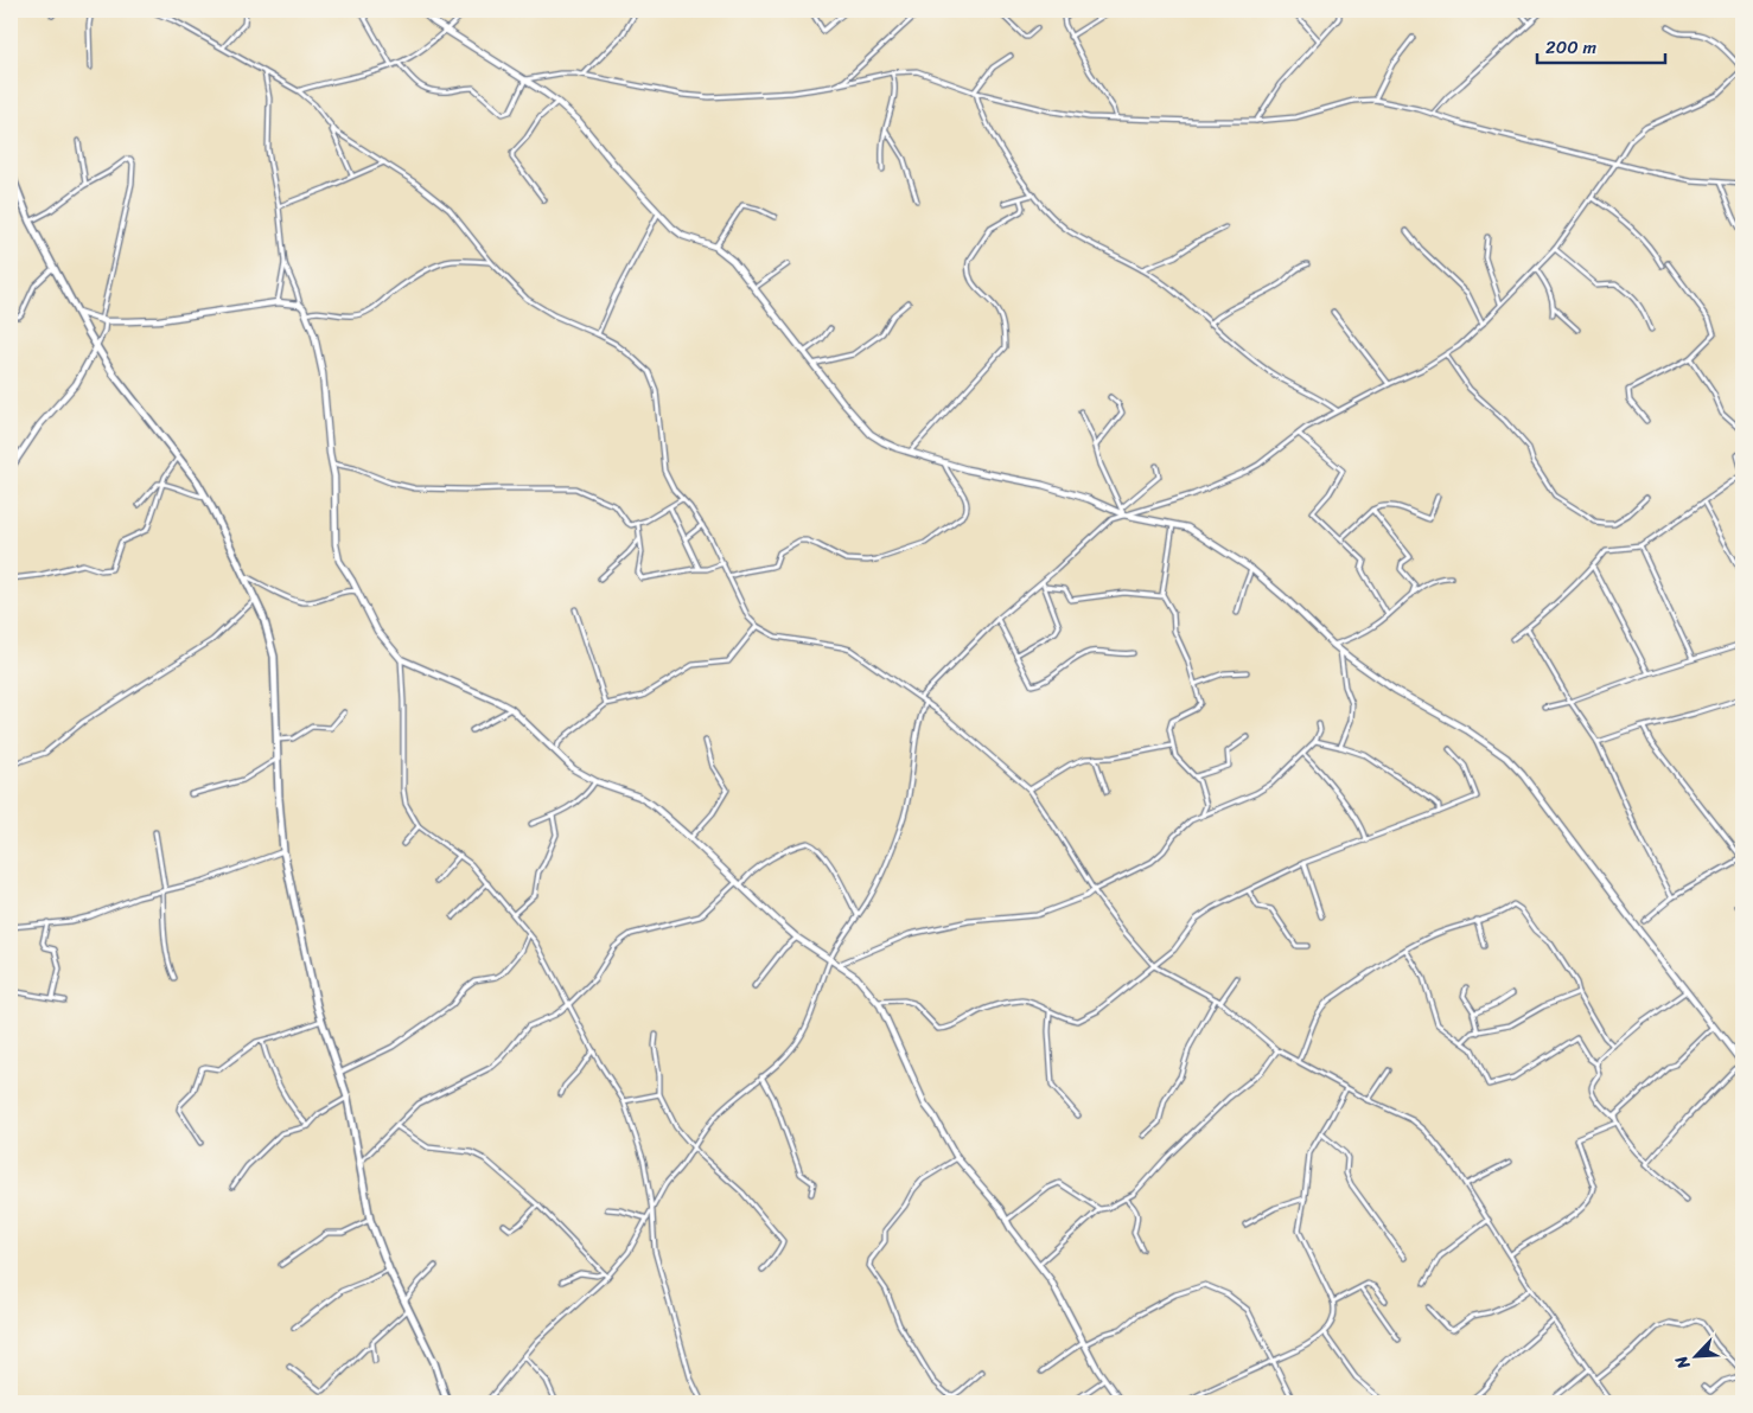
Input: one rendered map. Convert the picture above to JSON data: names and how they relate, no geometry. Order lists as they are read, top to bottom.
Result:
{
  "scale_bar": "200 m",
  "north": "bottom left"
}
